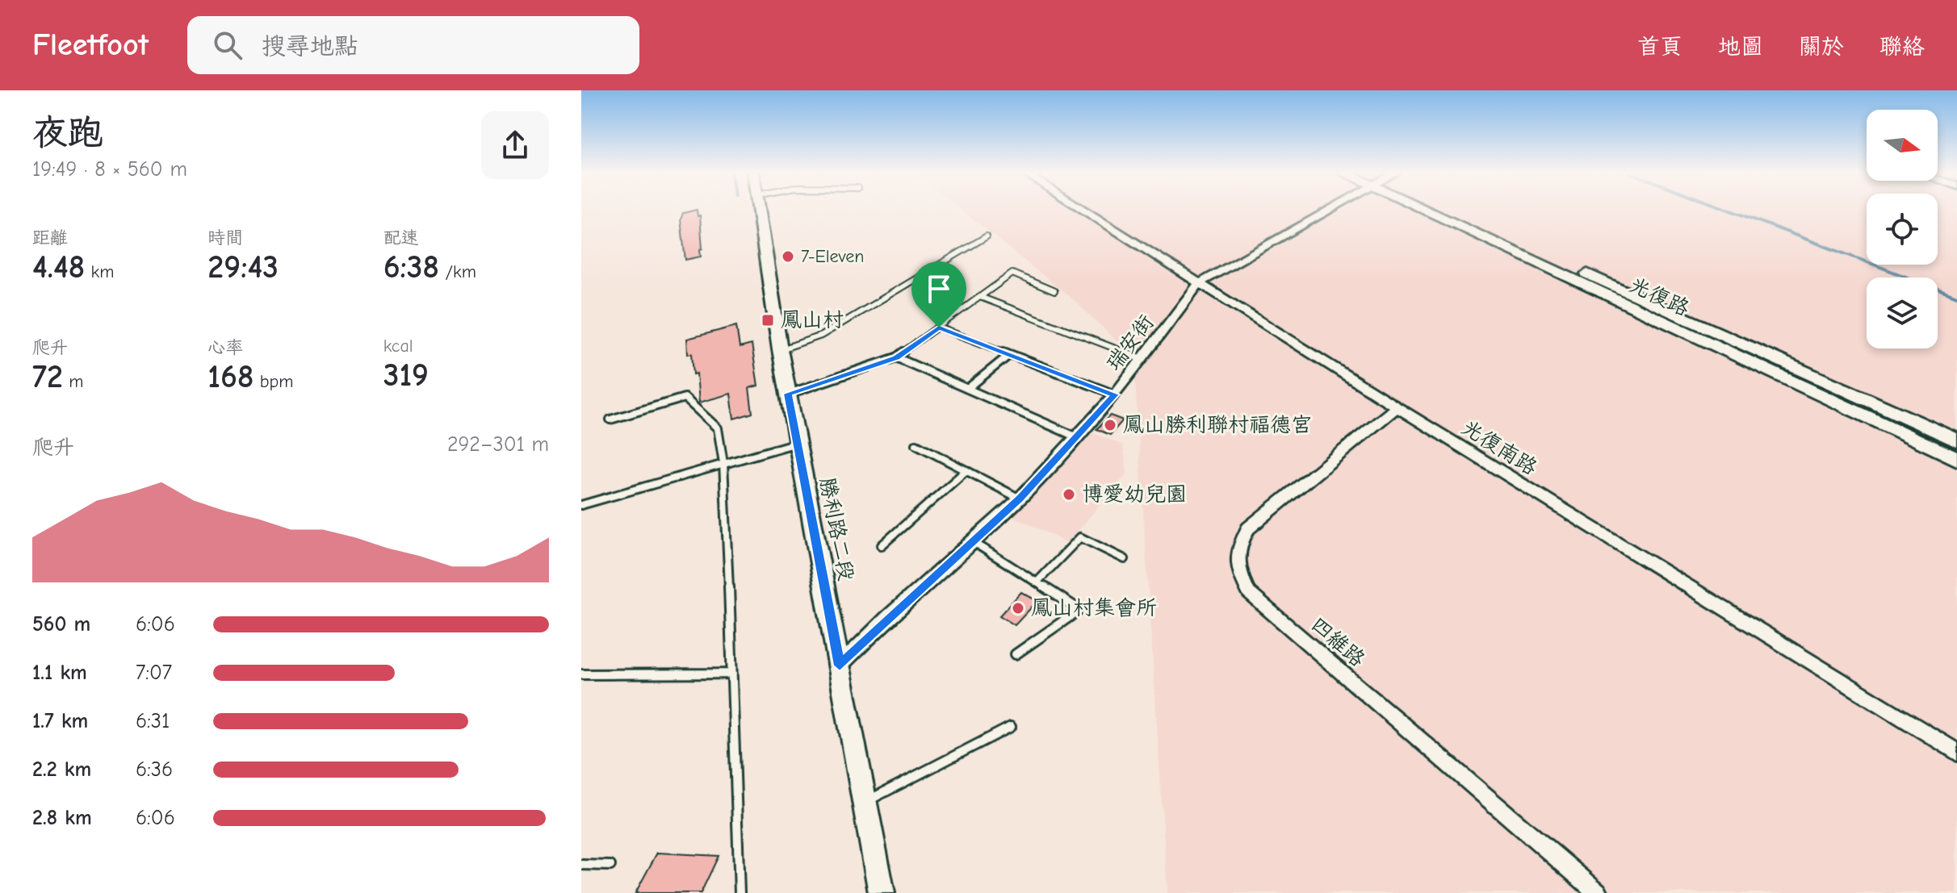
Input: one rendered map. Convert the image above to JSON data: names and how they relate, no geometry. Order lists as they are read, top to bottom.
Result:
{
  "streets": {
    "street": [
      "光復路",
      "瑞安街",
      "光復南路",
      "勝利路二段",
      "四維路"
    ]
  },
  "crossings": [
    ["瑞安街", "光復南路"],
    ["瑞安街", "勝利路二段"],
    ["光復南路", "四維路"]
  ],
  "places": {
    "other": [
      "7-Eleven",
      "鳳山勝利聯村福德宮",
      "博愛幼兒園",
      "鳳山村集會所"
    ],
    "transit": ["鳳山村"]
  },
  "north": "right",
  "page": {
    "header": "Fleetfoot",
    "search": "搜尋地點",
    "nav": [
      "首頁",
      "地圖",
      "關於",
      "聯絡"
    ],
    "heading": ["夜跑", "19:49 · 8 × 560 m"],
    "stats": [
      ["距離", "4.48 km"],
      ["時間", "29:43"],
      ["配速", "6:38 /km"],
      ["爬升", "72 m"],
      ["心率", "168 bpm"],
      ["kcal", "319"]
    ],
    "chart": ["爬升", "292–301 m"],
    "list": [
      {
        "name": "560 m",
        "note": "6:06"
      },
      {
        "name": "1.1 km",
        "note": "7:07"
      },
      {
        "name": "1.7 km",
        "note": "6:31"
      },
      {
        "name": "2.2 km",
        "note": "6:36"
      },
      {
        "name": "2.8 km",
        "note": "6:06"
      }
    ]
  }
}
